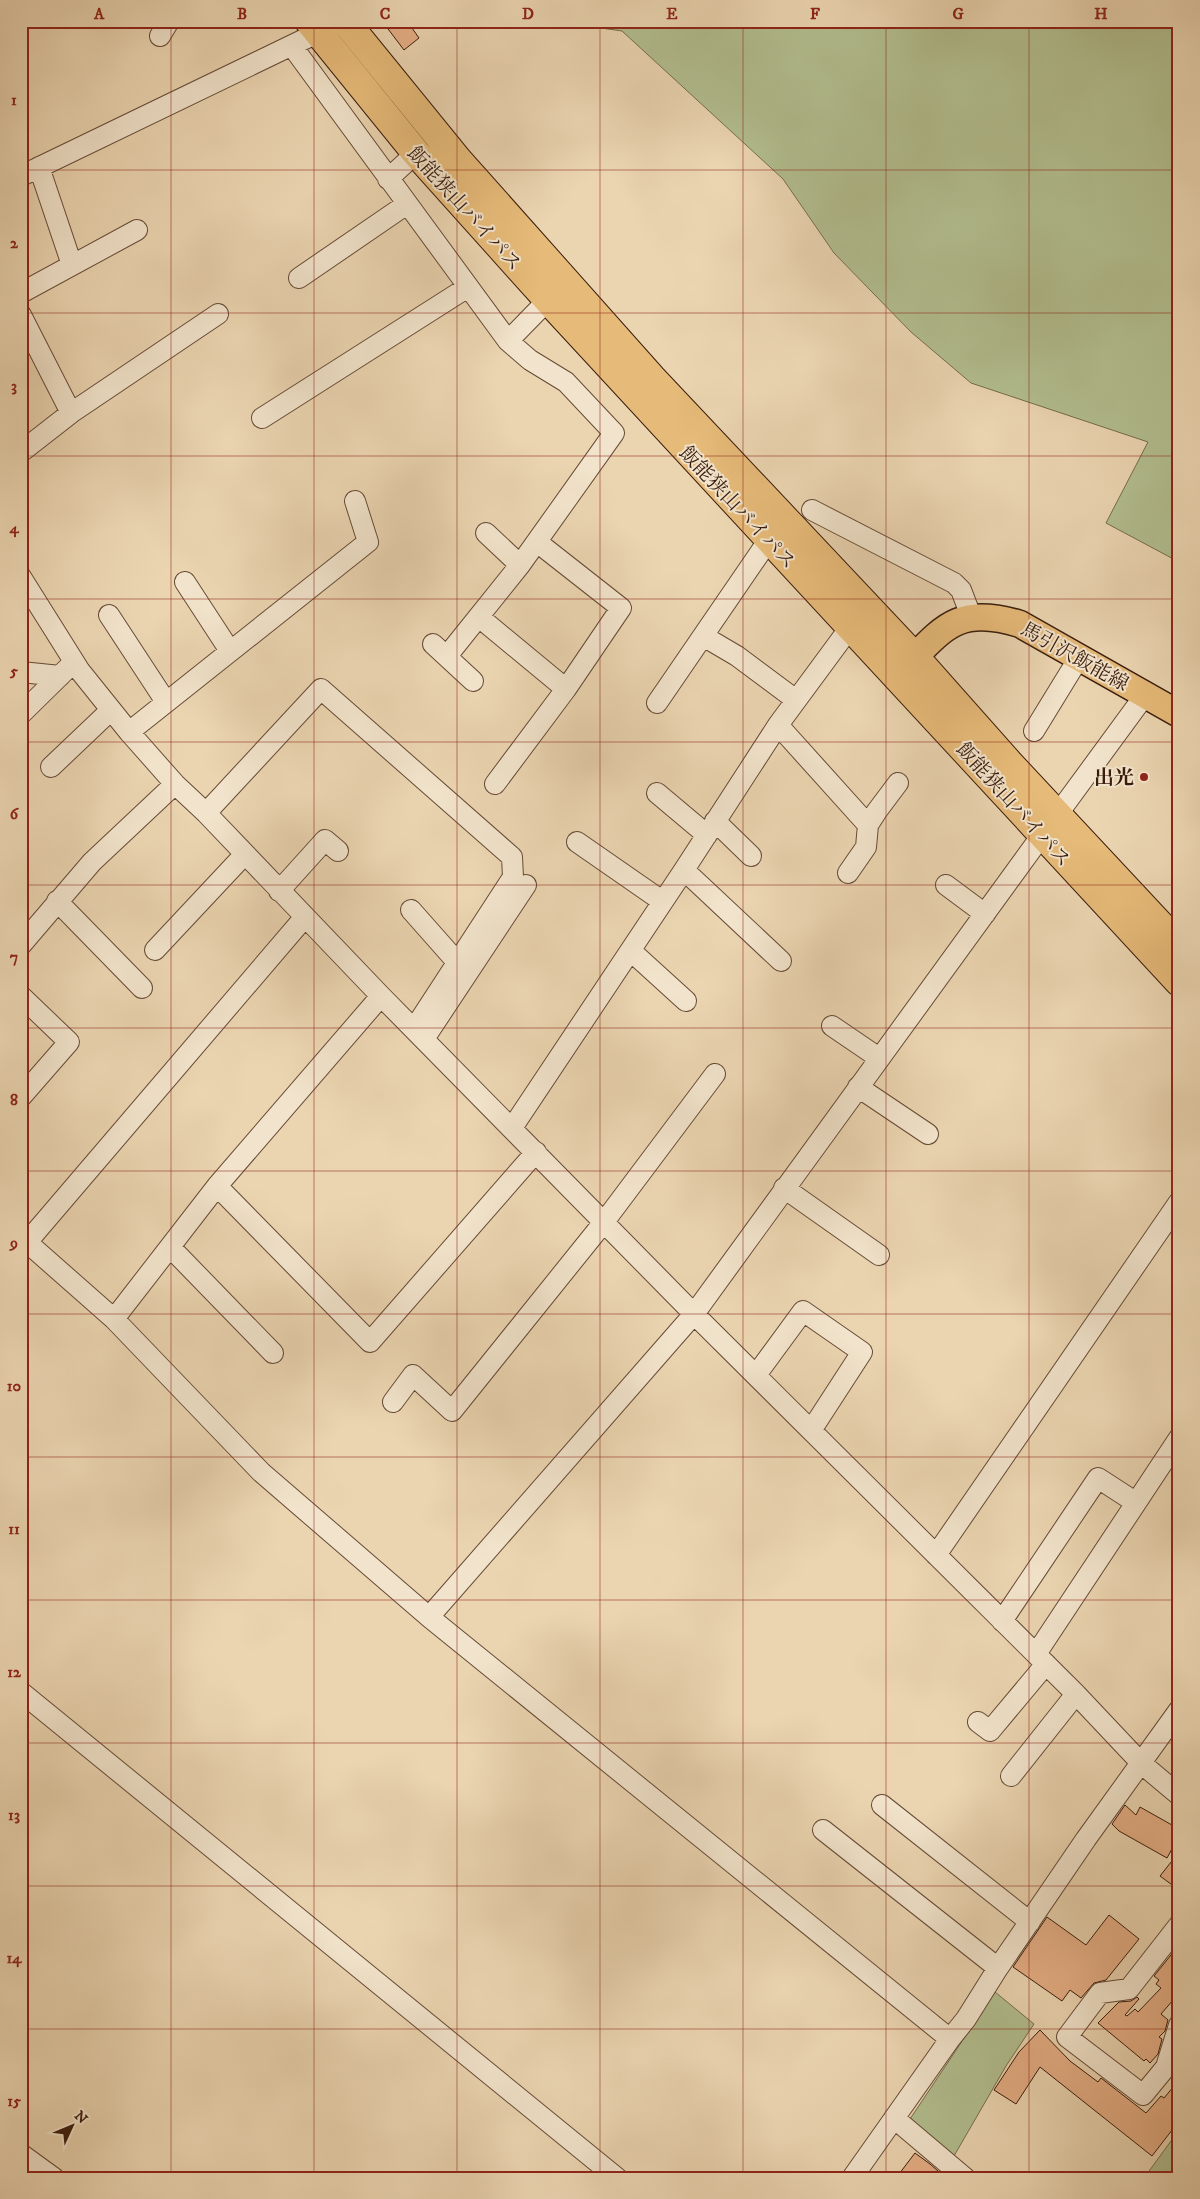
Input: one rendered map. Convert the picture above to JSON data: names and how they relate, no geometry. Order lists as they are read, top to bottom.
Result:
{
  "streets": {
    "highway": ["飯能狭山バイパス"],
    "main road": ["馬引沢飯能線"]
  },
  "crossings": [
    ["飯能狭山バイパス", "馬引沢飯能線"]
  ],
  "places": ["出光"],
  "north": "top right",
  "grid": {
    "columns": [
      "A",
      "B",
      "C",
      "D",
      "E",
      "F",
      "G",
      "H"
    ],
    "rows": [
      "1",
      "2",
      "3",
      "4",
      "5",
      "6",
      "7",
      "8",
      "9",
      "10",
      "11",
      "12",
      "13",
      "14",
      "15"
    ]
  }
}
